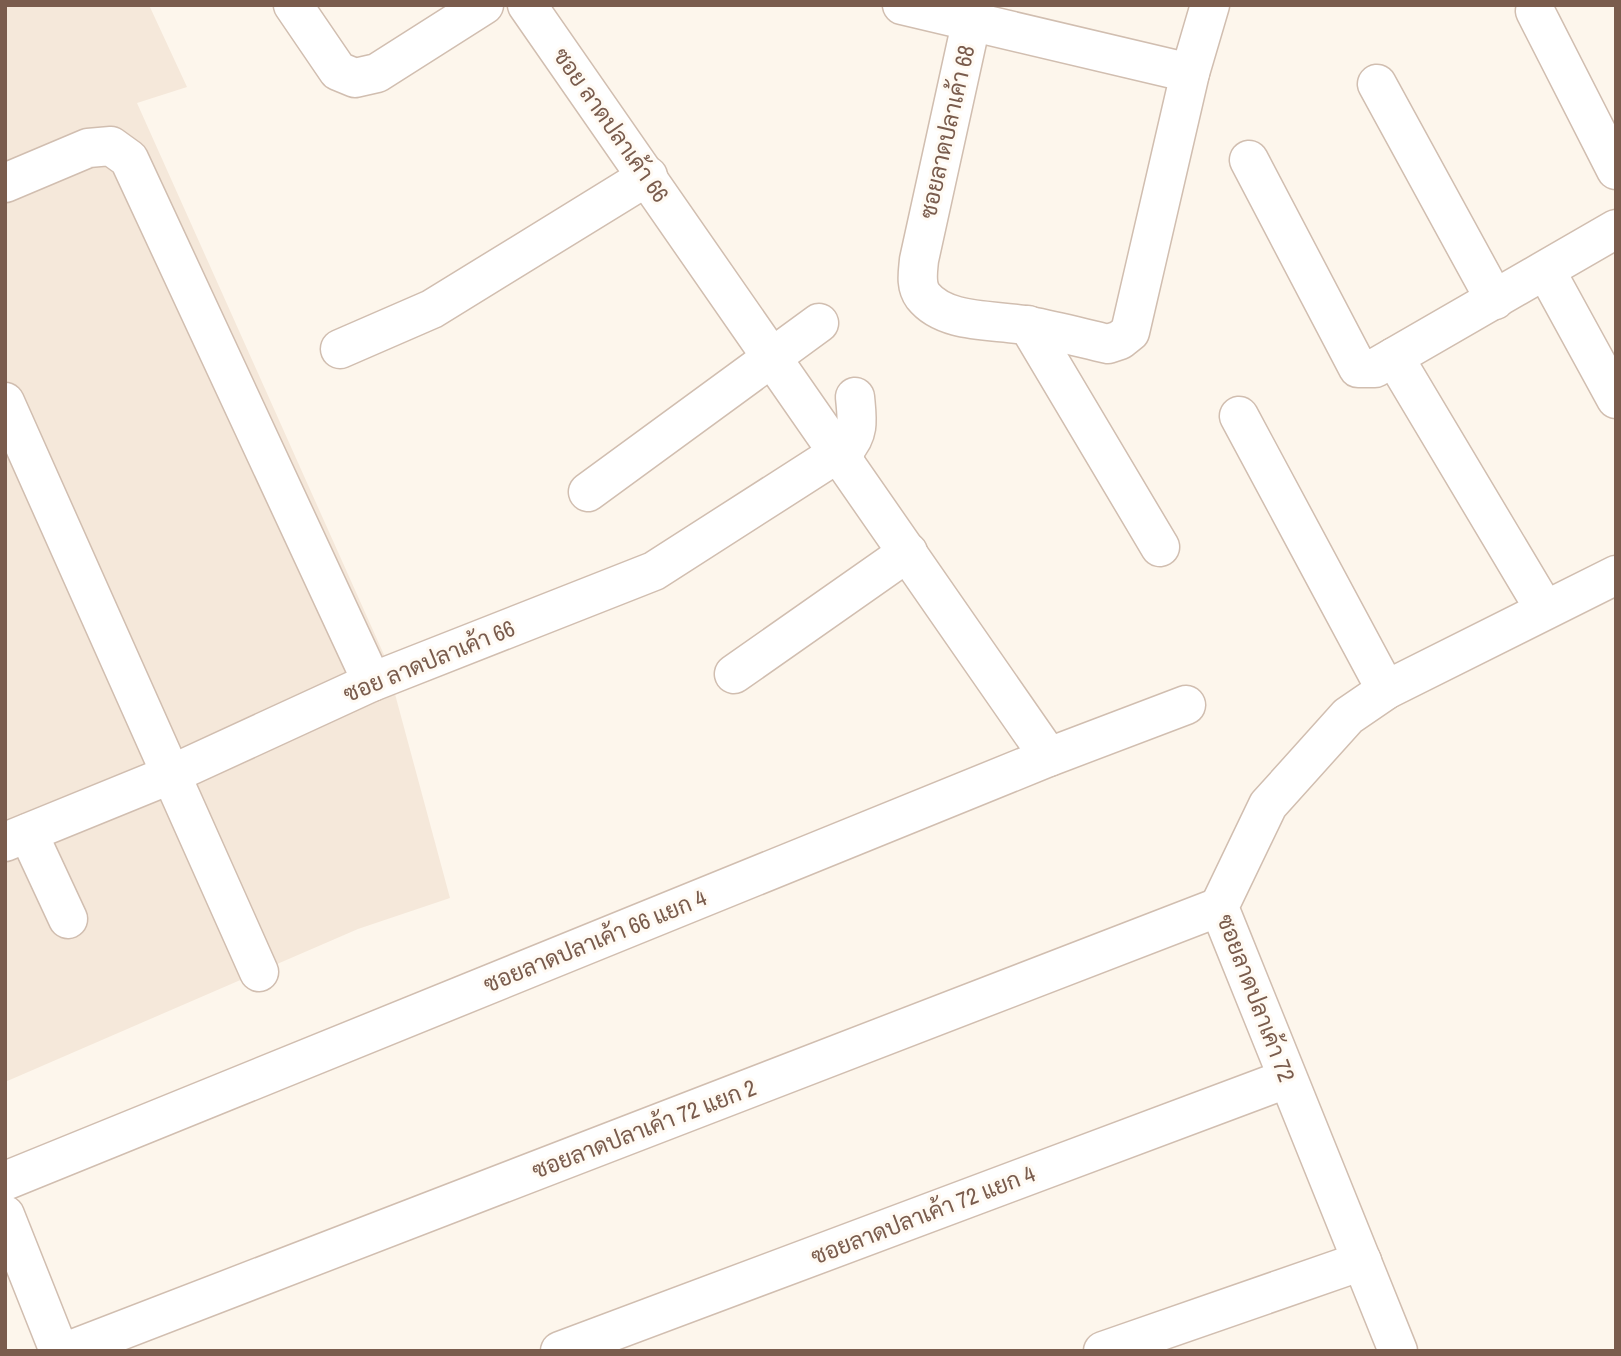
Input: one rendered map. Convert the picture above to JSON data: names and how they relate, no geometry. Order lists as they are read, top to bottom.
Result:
{
  "streets": {
    "street": [
      "ซอย ลาดปลาเค้า 66",
      "ซอยลาดปลาเค้า 68",
      "ซอยลาดปลาเค้า 66 แยก 4",
      "ซอยลาดปลาเค้า 72",
      "ซอยลาดปลาเค้า 72 แยก 2",
      "ซอยลาดปลาเค้า 72 แยก 4"
    ]
  },
  "crossings": [
    ["ซอย ลาดปลาเค้า 66", "ซอยลาดปลาเค้า 66 แยก 4"],
    ["ซอยลาดปลาเค้า 72", "ซอยลาดปลาเค้า 72 แยก 2"],
    ["ซอยลาดปลาเค้า 72", "ซอยลาดปลาเค้า 72 แยก 4"]
  ]
}
